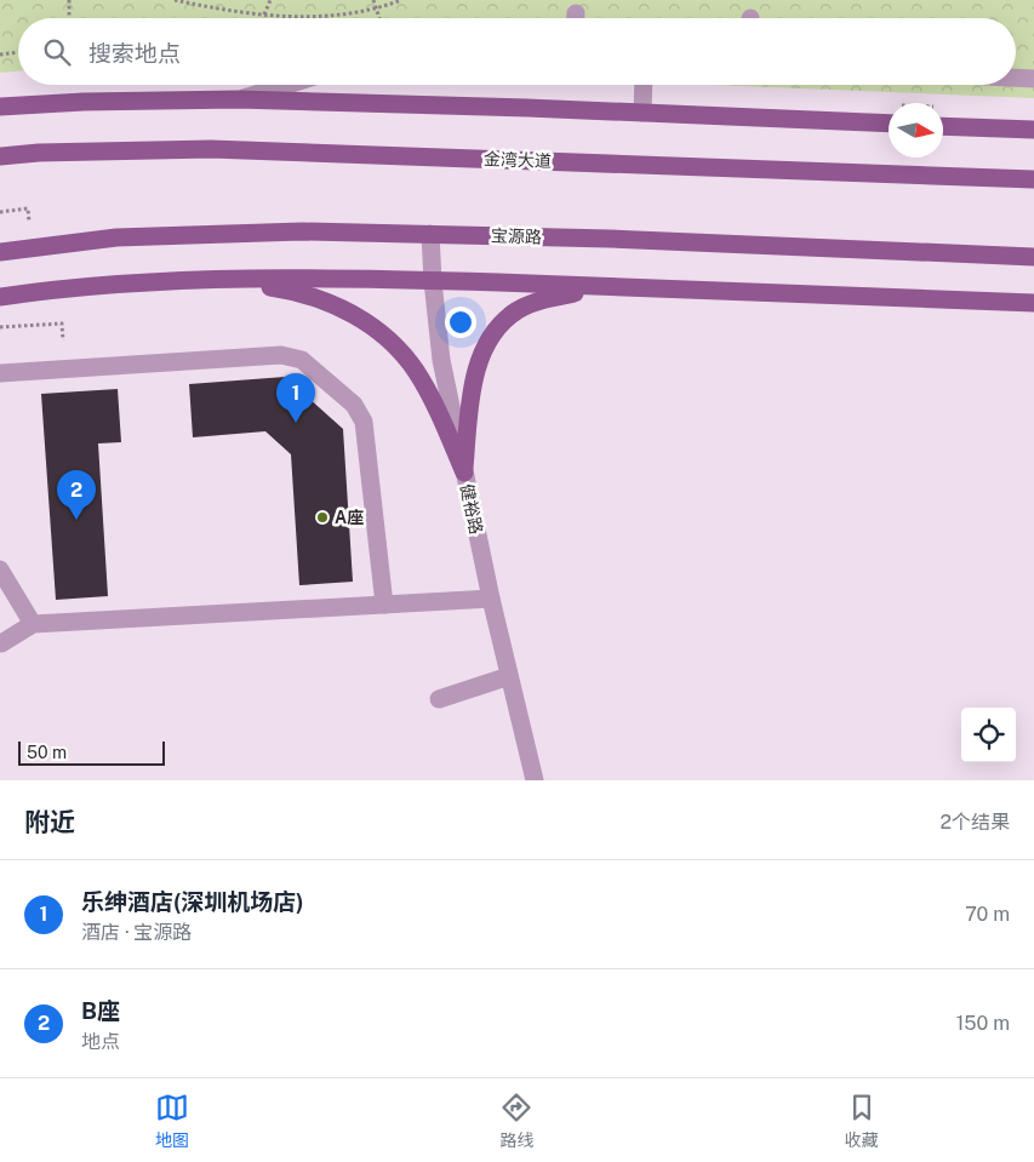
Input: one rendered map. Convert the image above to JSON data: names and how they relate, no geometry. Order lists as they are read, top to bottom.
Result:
{
  "streets": {
    "main road": ["金湾大道", "宝源路"],
    "street": ["健裕路"]
  },
  "crossings": [
    ["宝源路", "健裕路"]
  ],
  "places": ["A座"],
  "scale_bar": "50 m",
  "north": "right",
  "page": {
    "search": "搜索地点",
    "pins": ["1", "2"],
    "scale": "50 m",
    "heading": ["附近", "2个结果"],
    "list": [
      {
        "mark": "1",
        "name": "乐绅酒店(深圳机场店)",
        "note": "酒店 · 宝源路",
        "value": "70 m"
      },
      {
        "mark": "2",
        "name": "B座",
        "note": "地点",
        "value": "150 m"
      }
    ],
    "nav": ["地图", "路线", "收藏"]
  }
}
